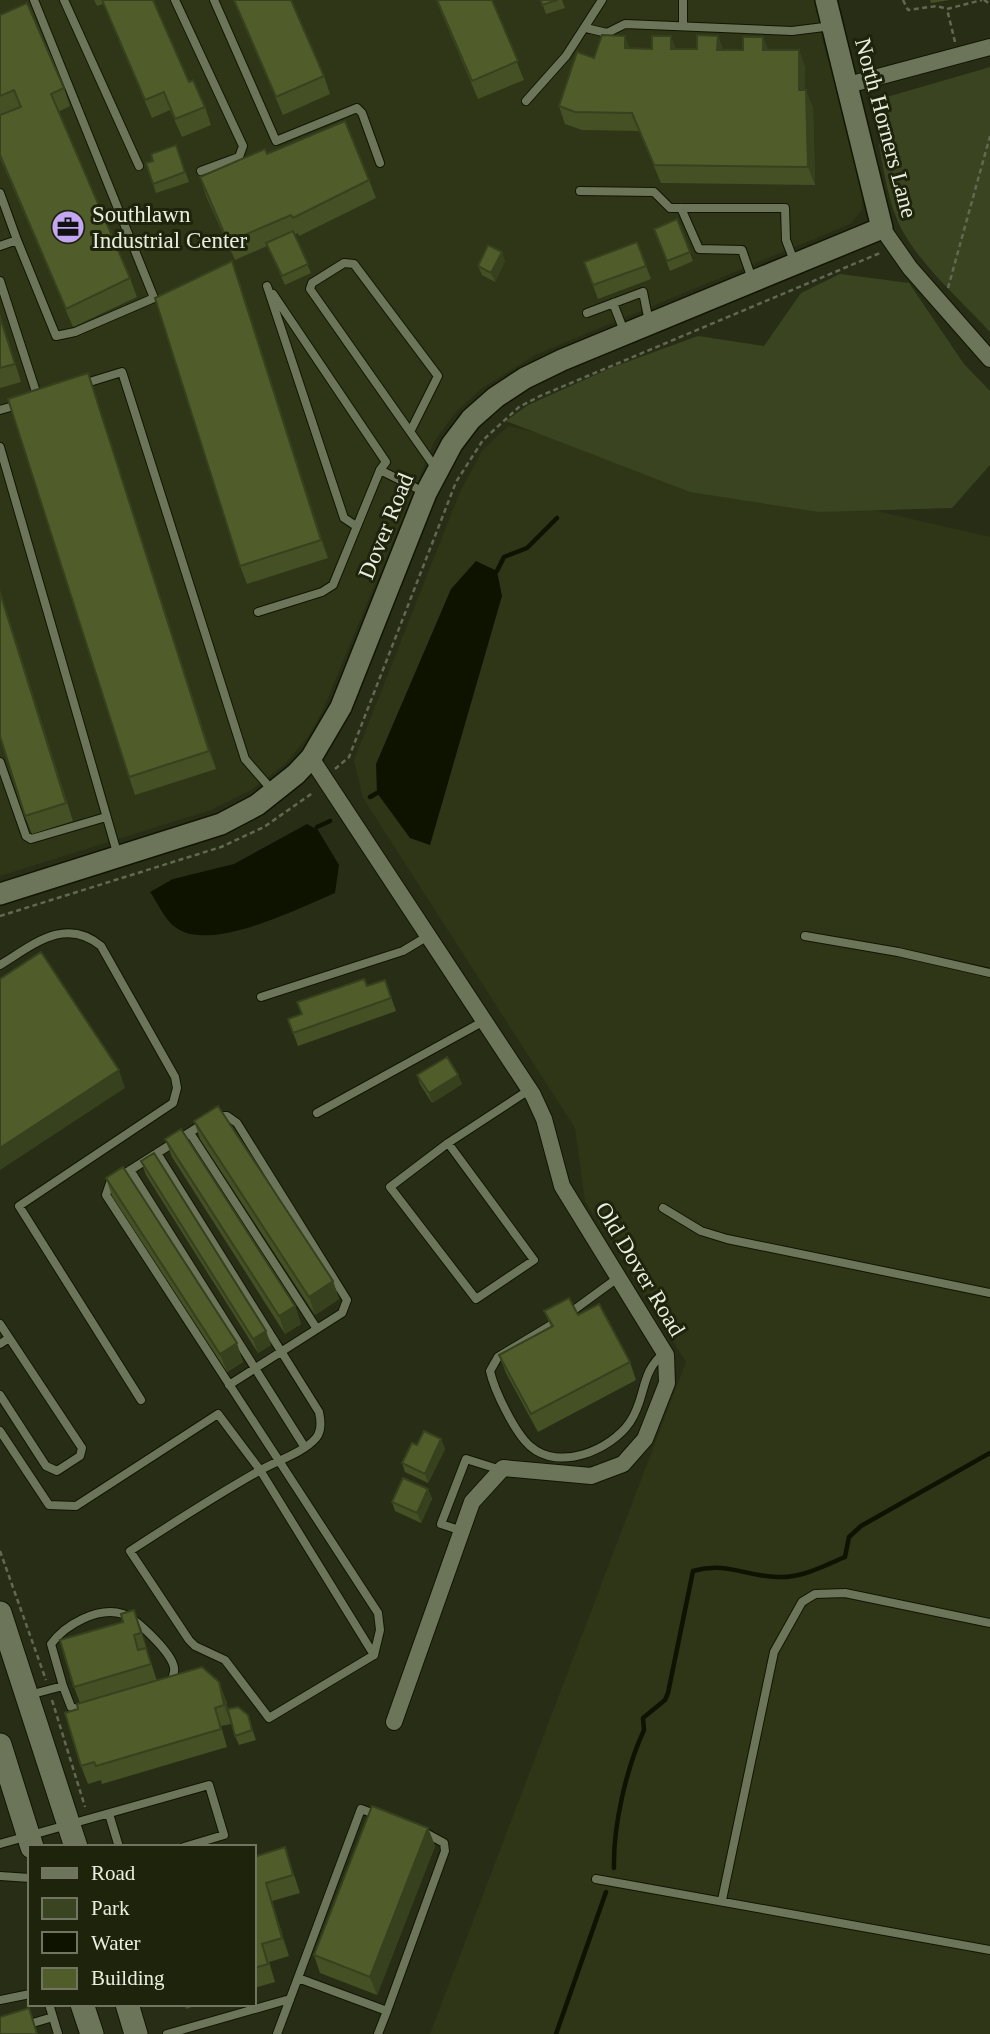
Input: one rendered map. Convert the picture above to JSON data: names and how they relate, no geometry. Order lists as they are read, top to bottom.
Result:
{
  "streets": {
    "street": ["North Horners Lane", "Dover Road", "Old Dover Road"]
  },
  "crossings": [
    ["North Horners Lane", "Dover Road"],
    ["Dover Road", "Old Dover Road"]
  ],
  "places": {
    "office": ["Southlawn Industrial Center"]
  },
  "legend": [
    "Road",
    "Park",
    "Water",
    "Building"
  ]
}
